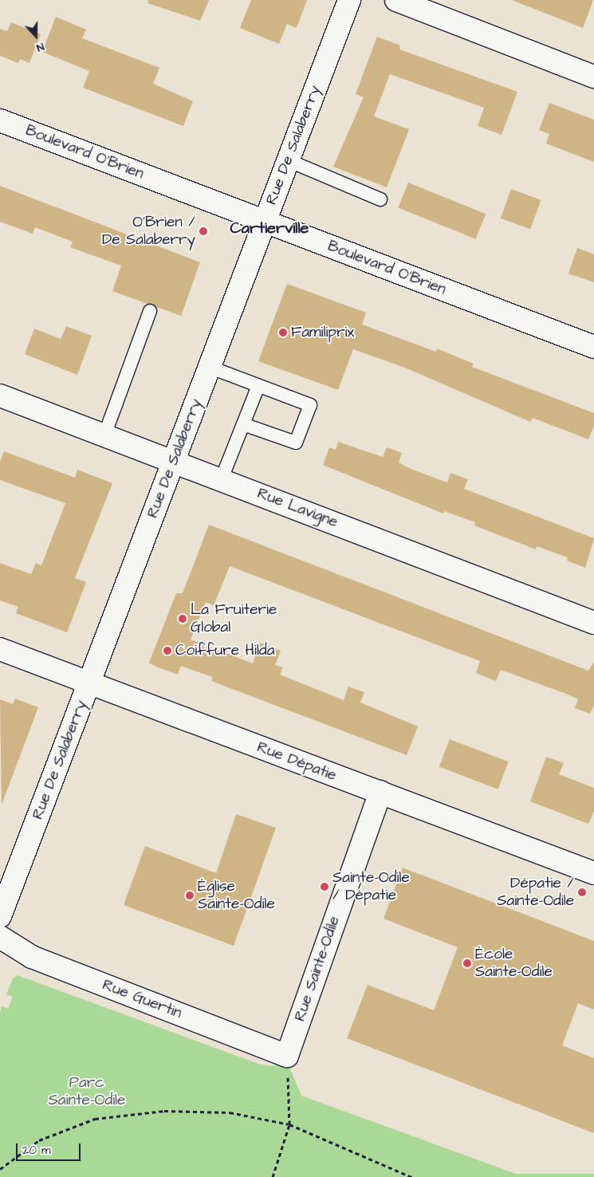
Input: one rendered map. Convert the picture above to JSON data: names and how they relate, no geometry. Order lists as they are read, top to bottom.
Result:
{
  "streets": {
    "street": [
      "Rue De Salaberry",
      "Boulevard O'Brien",
      "Rue Lavigne",
      "Rue Dépatie",
      "Rue Sainte-Odile",
      "Rue Guertin"
    ]
  },
  "crossings": [
    ["Rue De Salaberry", "Boulevard O'Brien"],
    ["Rue De Salaberry", "Rue Lavigne"],
    ["Rue De Salaberry", "Rue Dépatie"],
    ["Rue Dépatie", "Rue Sainte-Odile"],
    ["Rue Sainte-Odile", "Rue Guertin"]
  ],
  "districts": ["Cartierville"],
  "parks": ["Parc Sainte-Odile"],
  "places": [
    "O'Brien / De Salaberry",
    "Familiprix",
    "La Fruiterie Global",
    "Coiffure Hilda",
    "Sainte-Odile / Dépatie",
    "Dépatie / Sainte-Odile",
    "Église Sainte-Odile",
    "École Sainte-Odile"
  ],
  "scale_bar": "20 m",
  "north": "bottom"
}
